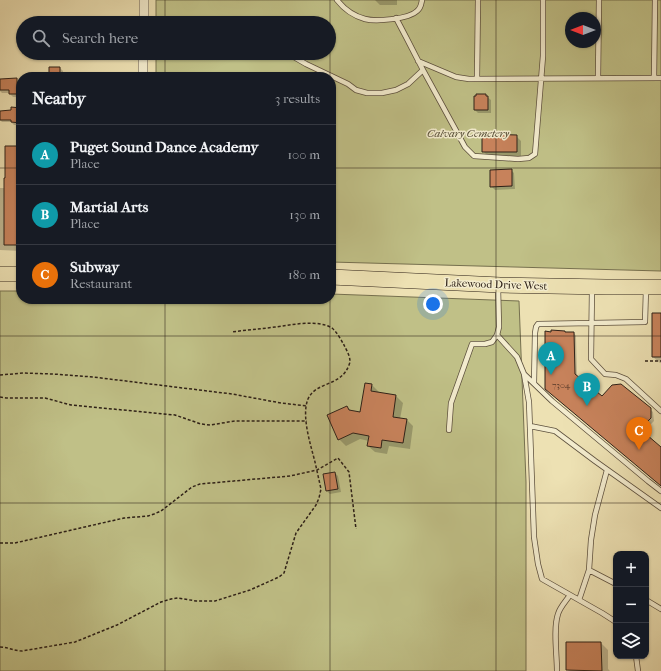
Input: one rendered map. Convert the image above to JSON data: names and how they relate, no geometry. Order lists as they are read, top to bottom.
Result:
{
  "streets": {
    "main road": ["Lakewood Drive West"]
  },
  "parks": ["Calvary Cemetery"],
  "house_numbers": ["7304"],
  "north": "left",
  "page": {
    "search": "Search here",
    "heading": ["Nearby", "3 results"],
    "list": [
      {
        "mark": "A",
        "name": "Puget Sound Dance Academy",
        "note": "Place",
        "value": "100 m"
      },
      {
        "mark": "B",
        "name": "Martial Arts",
        "note": "Place",
        "value": "130 m"
      },
      {
        "mark": "C",
        "name": "Subway",
        "note": "Restaurant",
        "value": "180 m"
      }
    ],
    "pins": ["A", "B", "C"],
    "map_buttons": ["+", "−"]
  }
}
